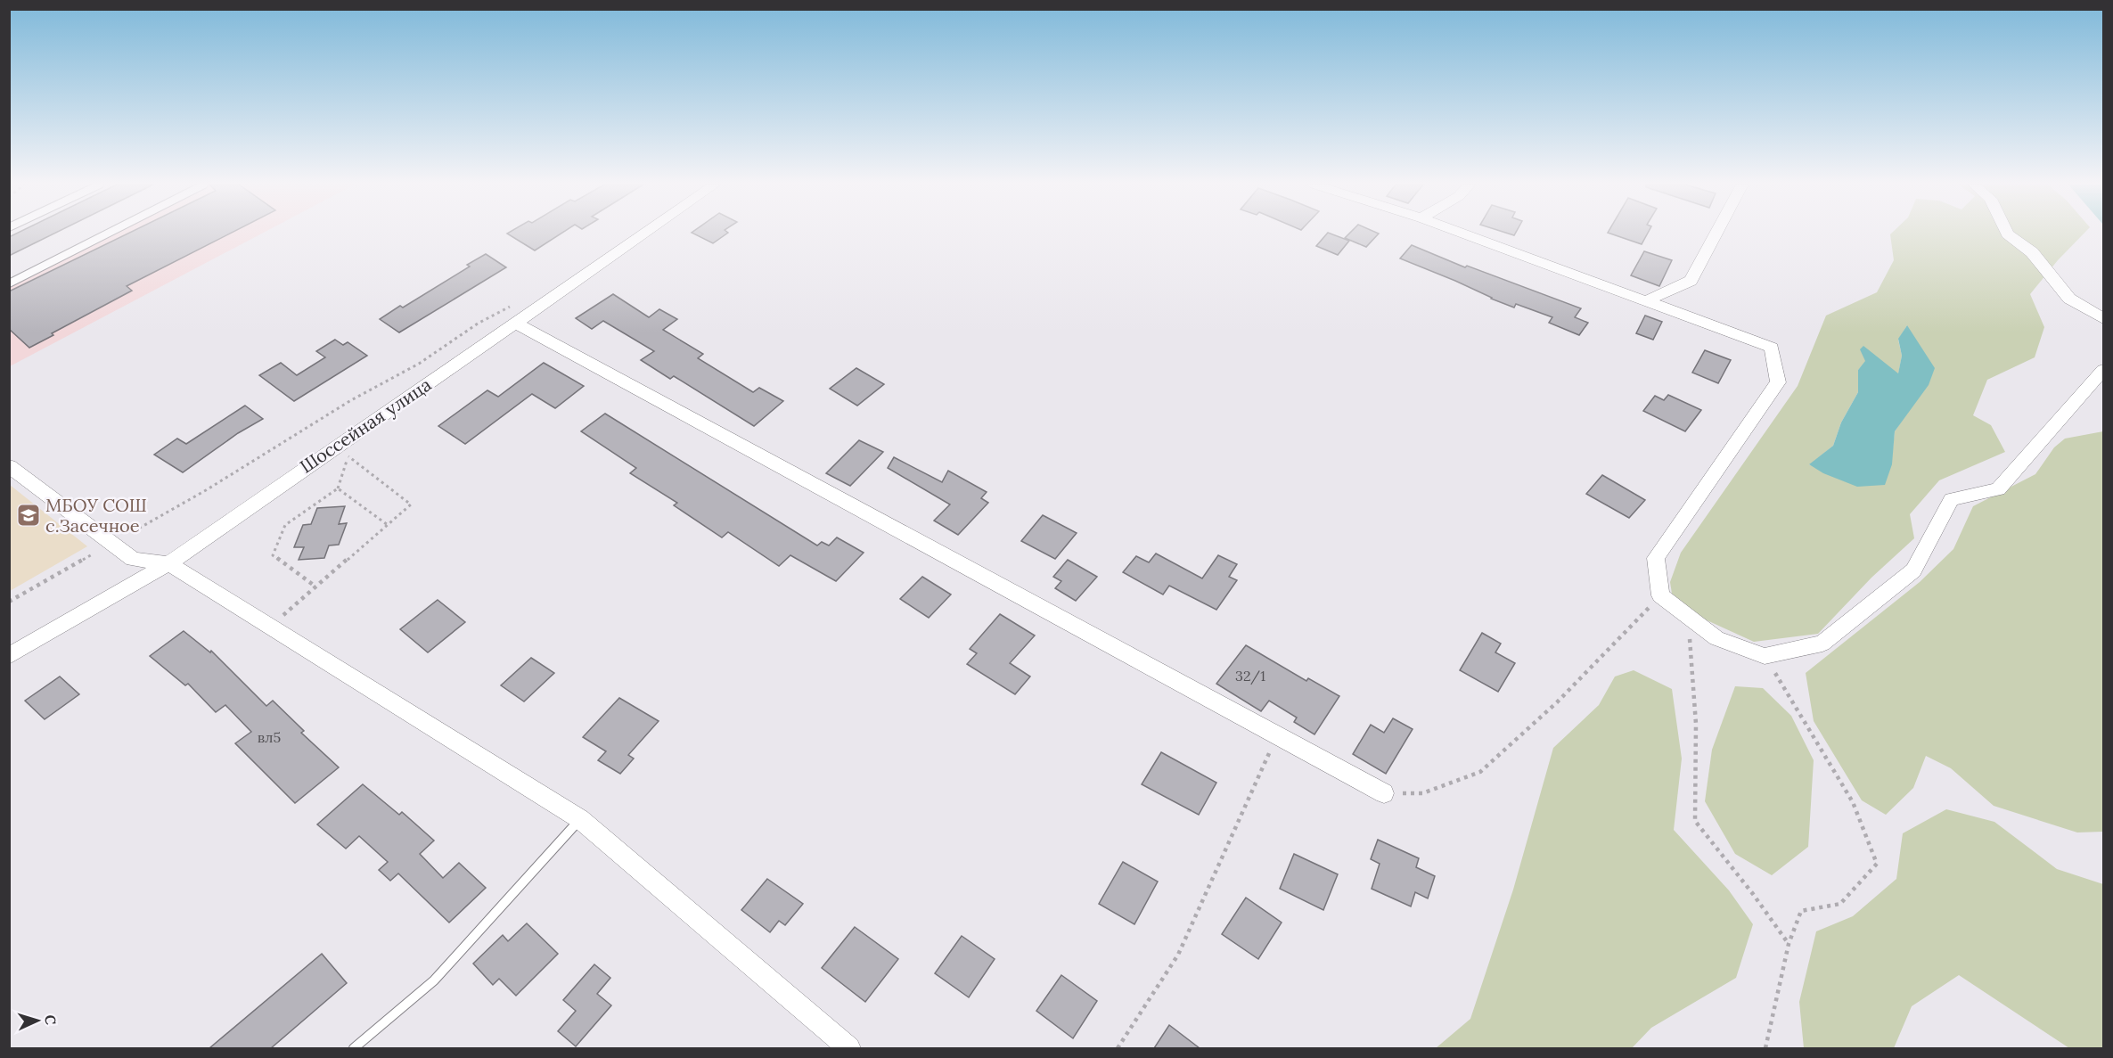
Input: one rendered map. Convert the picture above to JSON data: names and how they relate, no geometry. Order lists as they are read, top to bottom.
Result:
{
  "streets": {
    "street": ["Шоссейная улица"]
  },
  "places": {
    "school or university": ["МБОУ СОШ с.Засечное"]
  },
  "house_numbers": ["32/1", "вл5"],
  "north": "right"
}
